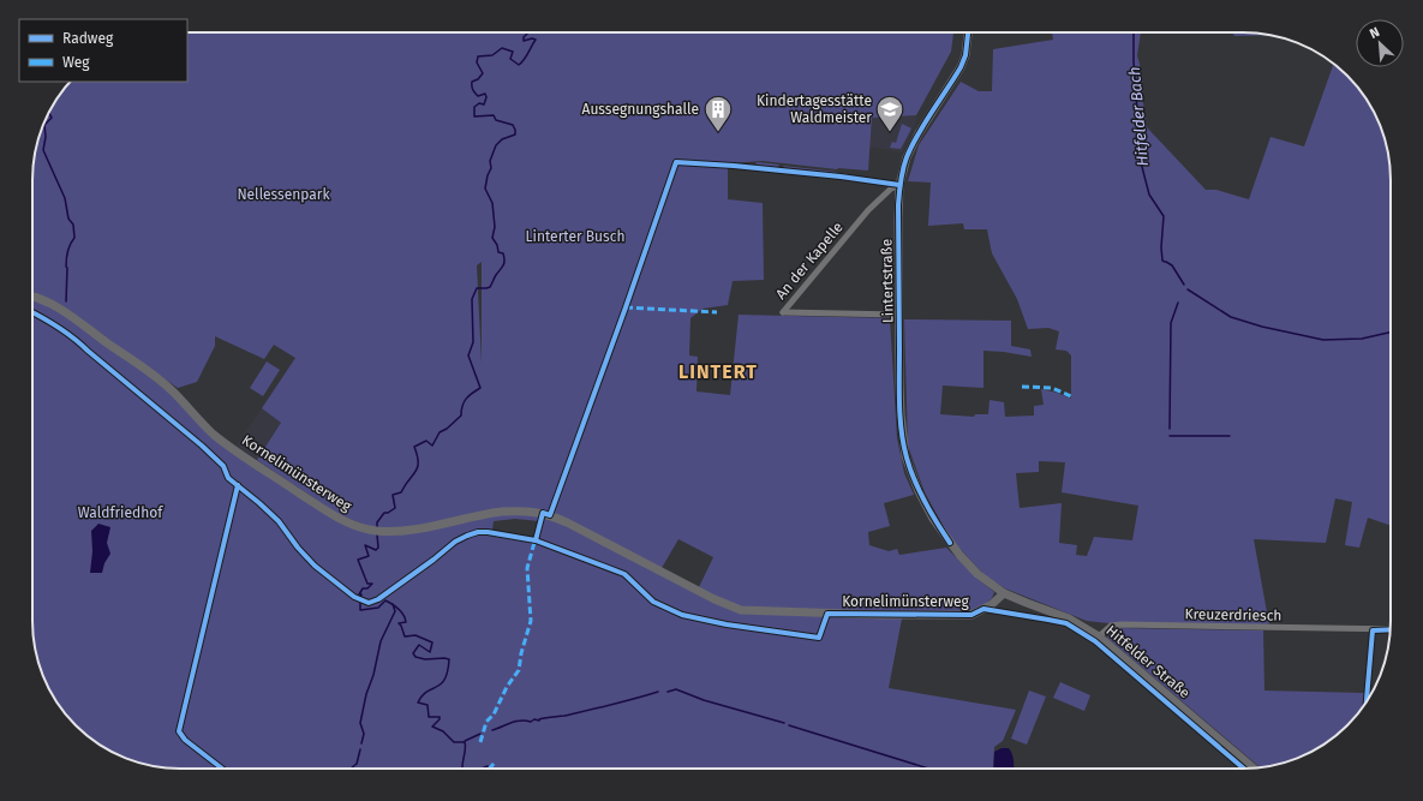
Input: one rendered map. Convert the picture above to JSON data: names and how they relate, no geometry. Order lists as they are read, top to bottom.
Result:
{
  "streets": {
    "street": [
      "An der Kapelle",
      "Lintertstraße",
      "Kornelimünsterweg",
      "Kreuzerdriesch",
      "Hitfelder Straße"
    ]
  },
  "crossings": [
    ["An der Kapelle", "Lintertstraße"],
    ["Lintertstraße", "Kornelimünsterweg"],
    ["Lintertstraße", "Hitfelder Straße"],
    ["Kornelimünsterweg", "Hitfelder Straße"],
    ["Kreuzerdriesch", "Hitfelder Straße"]
  ],
  "districts": ["LINTERT"],
  "water": ["Hitfelder Bach"],
  "parks": ["Nellessenpark", "Linterter Busch", "Waldfriedhof"],
  "places": {
    "building": ["Aussegnungshalle"],
    "school or university": ["Kindertagesstätte Waldmeister"]
  },
  "legend": ["Radweg", "Weg"],
  "north": "top left"
}
